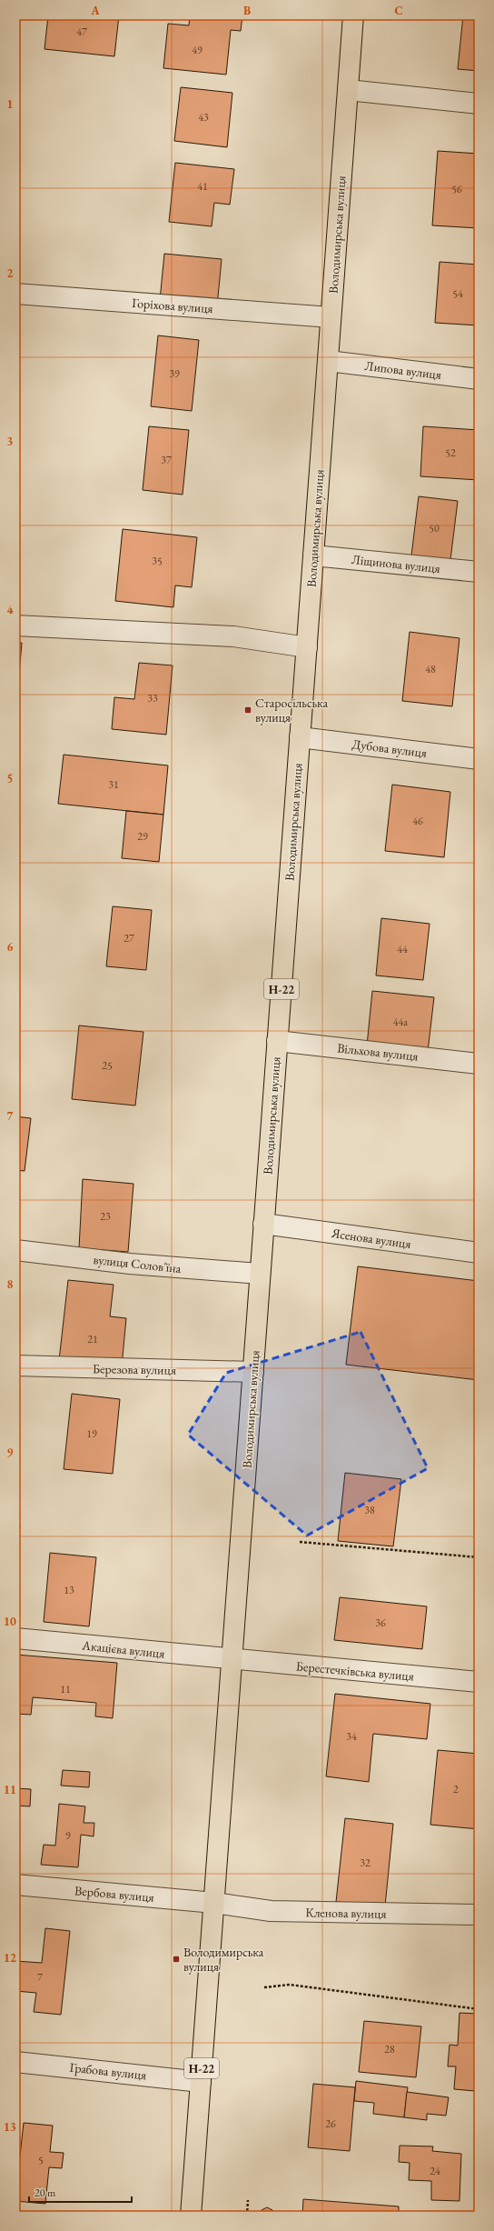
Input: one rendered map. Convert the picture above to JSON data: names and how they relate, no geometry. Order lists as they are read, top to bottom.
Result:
{
  "streets": {
    "main road": ["Володимирська вулиця", "Н-22"],
    "street": [
      "Горіхова вулиця",
      "Липова вулиця",
      "Ліщинова вулиця",
      "Дубова вулиця",
      "Вільхова вулиця",
      "Ясенова вулиця",
      "вулиця Солов'їна",
      "Березова вулиця",
      "Акацієва вулиця",
      "Берестечківська вулиця",
      "Вербова вулиця",
      "Кленова вулиця",
      "Грабова вулиця"
    ]
  },
  "crossings": [
    ["Володимирська вулиця", "Горіхова вулиця"],
    ["Володимирська вулиця", "Липова вулиця"],
    ["Володимирська вулиця", "Ліщинова вулиця"],
    ["Володимирська вулиця", "Дубова вулиця"],
    ["Володимирська вулиця", "Вільхова вулиця"],
    ["Володимирська вулиця", "Ясенова вулиця"],
    ["Володимирська вулиця", "вулиця Солов'їна"],
    ["Володимирська вулиця", "Березова вулиця"],
    ["Володимирська вулиця", "Акацієва вулиця"],
    ["Володимирська вулиця", "Берестечківська вулиця"],
    ["Володимирська вулиця", "Вербова вулиця"],
    ["Володимирська вулиця", "Кленова вулиця"],
    ["Володимирська вулиця", "Грабова вулиця"],
    ["Акацієва вулиця", "Берестечківська вулиця"],
    ["Вербова вулиця", "Кленова вулиця"]
  ],
  "places": {
    "transit": ["Старосільська вулиця", "Володимирська вулиця"]
  },
  "house_numbers": [
    "47",
    "49",
    "43",
    "41",
    "56",
    "54",
    "39",
    "52",
    "37",
    "50",
    "35",
    "48",
    "33",
    "31",
    "46",
    "29",
    "27",
    "44",
    "44а",
    "25",
    "23",
    "21",
    "19",
    "38",
    "13",
    "36",
    "11",
    "34",
    "2",
    "9",
    "32",
    "7",
    "28",
    "26",
    "5",
    "24"
  ],
  "scale_bar": "20 m",
  "grid": {
    "columns": ["A", "B", "C"],
    "rows": [
      "1",
      "2",
      "3",
      "4",
      "5",
      "6",
      "7",
      "8",
      "9",
      "10",
      "11",
      "12",
      "13"
    ]
  }
}
